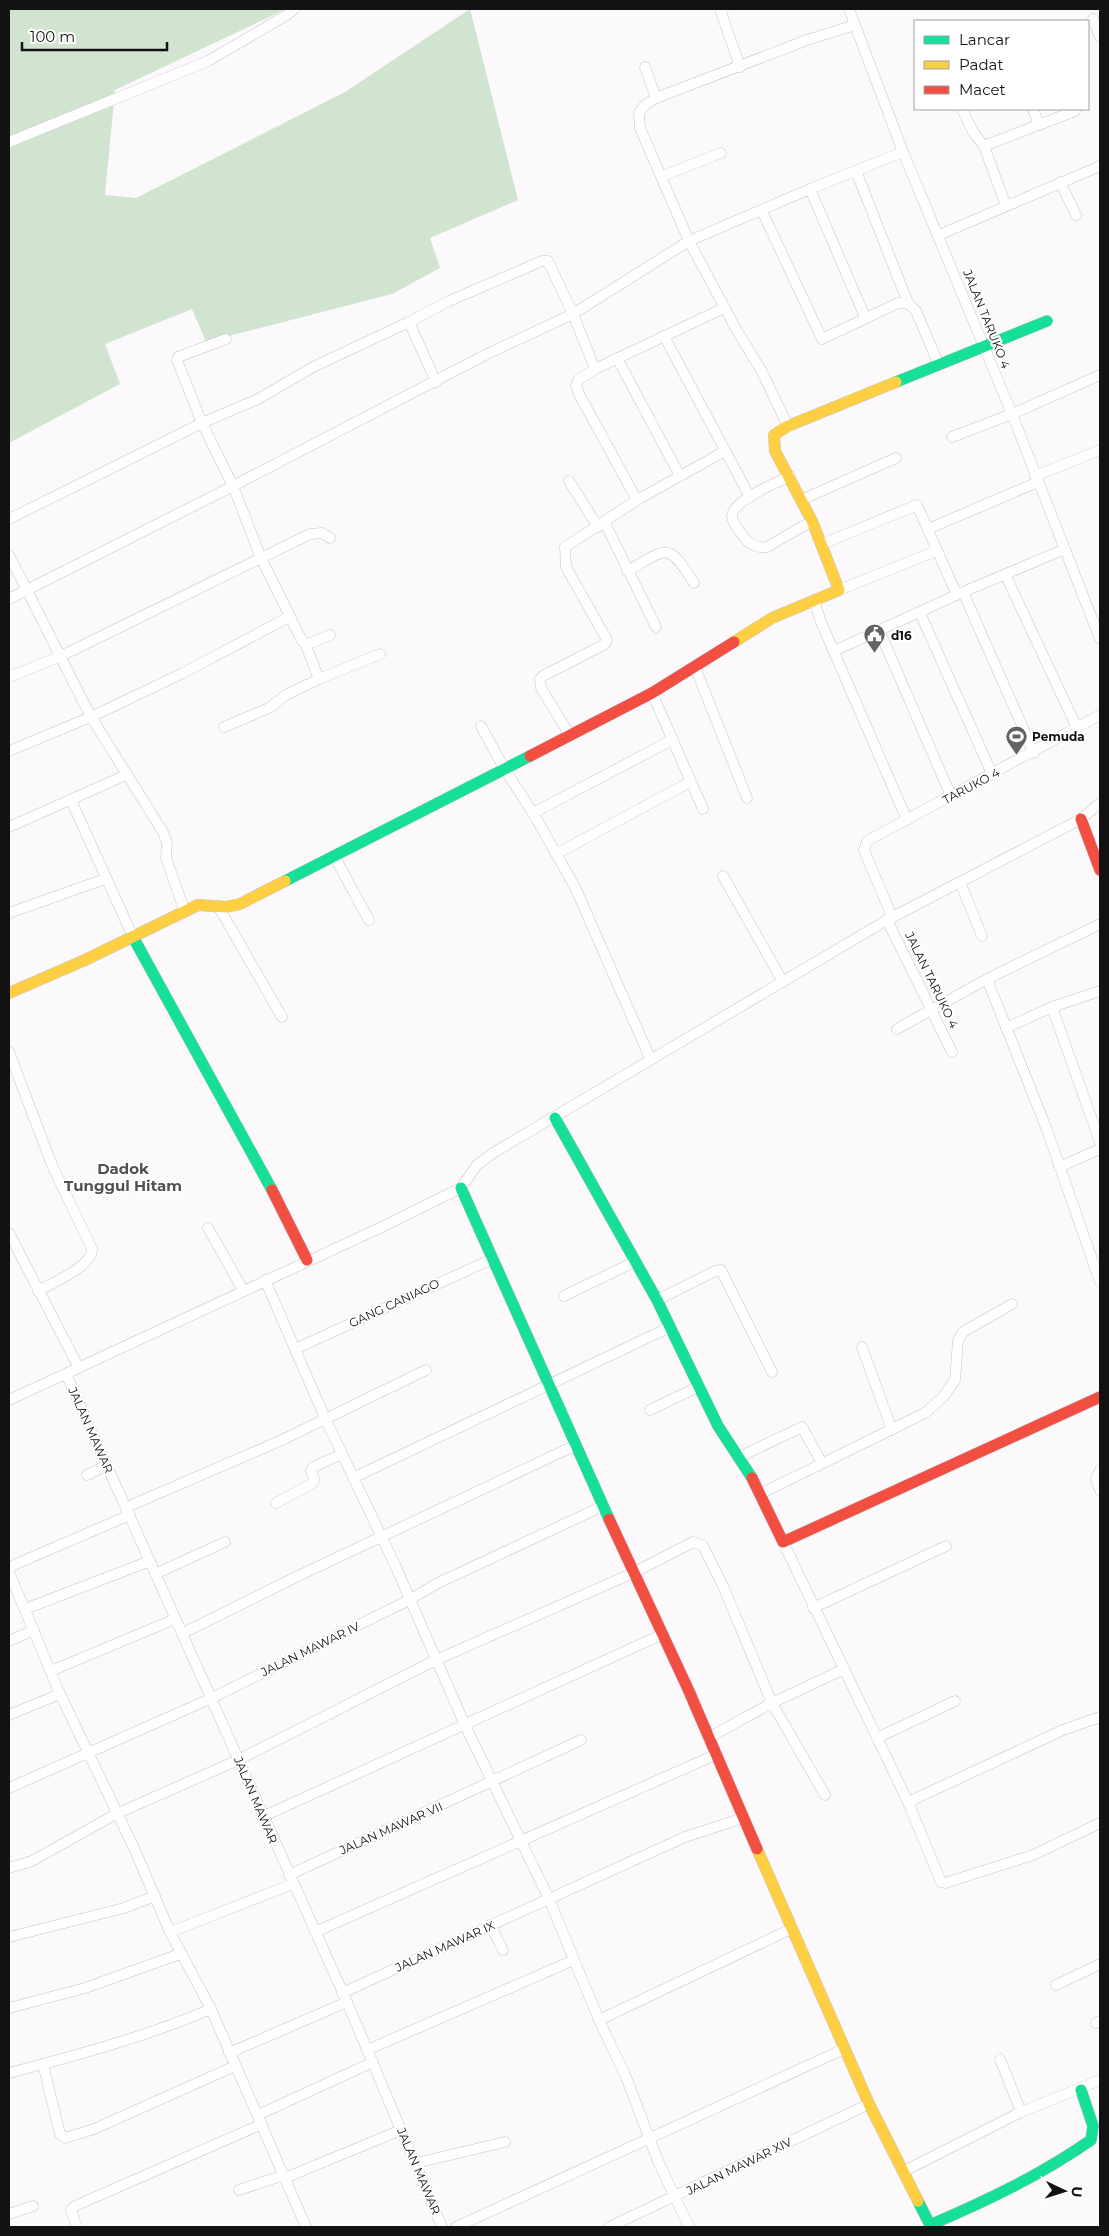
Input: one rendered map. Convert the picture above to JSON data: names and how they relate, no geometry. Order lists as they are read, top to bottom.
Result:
{
  "streets": {
    "street": [
      "JALAN TARUKO 4",
      "TARUKO 4",
      "GANG CANIAGO",
      "JALAN MAWAR",
      "JALAN MAWAR IV",
      "JALAN MAWAR VII",
      "JALAN MAWAR IX",
      "JALAN MAWAR XIV"
    ]
  },
  "crossings": [
    ["JALAN TARUKO 4", "TARUKO 4"],
    ["JALAN MAWAR", "JALAN MAWAR IV"],
    ["JALAN MAWAR", "JALAN MAWAR VII"],
    ["JALAN MAWAR", "JALAN MAWAR IX"]
  ],
  "districts": ["Dadok Tunggul Hitam"],
  "places": {
    "public building": ["d16"],
    "sports": ["Pemuda"]
  },
  "legend": ["Lancar", "Padat", "Macet"],
  "scale_bar": "100 m",
  "north": "right"
}
